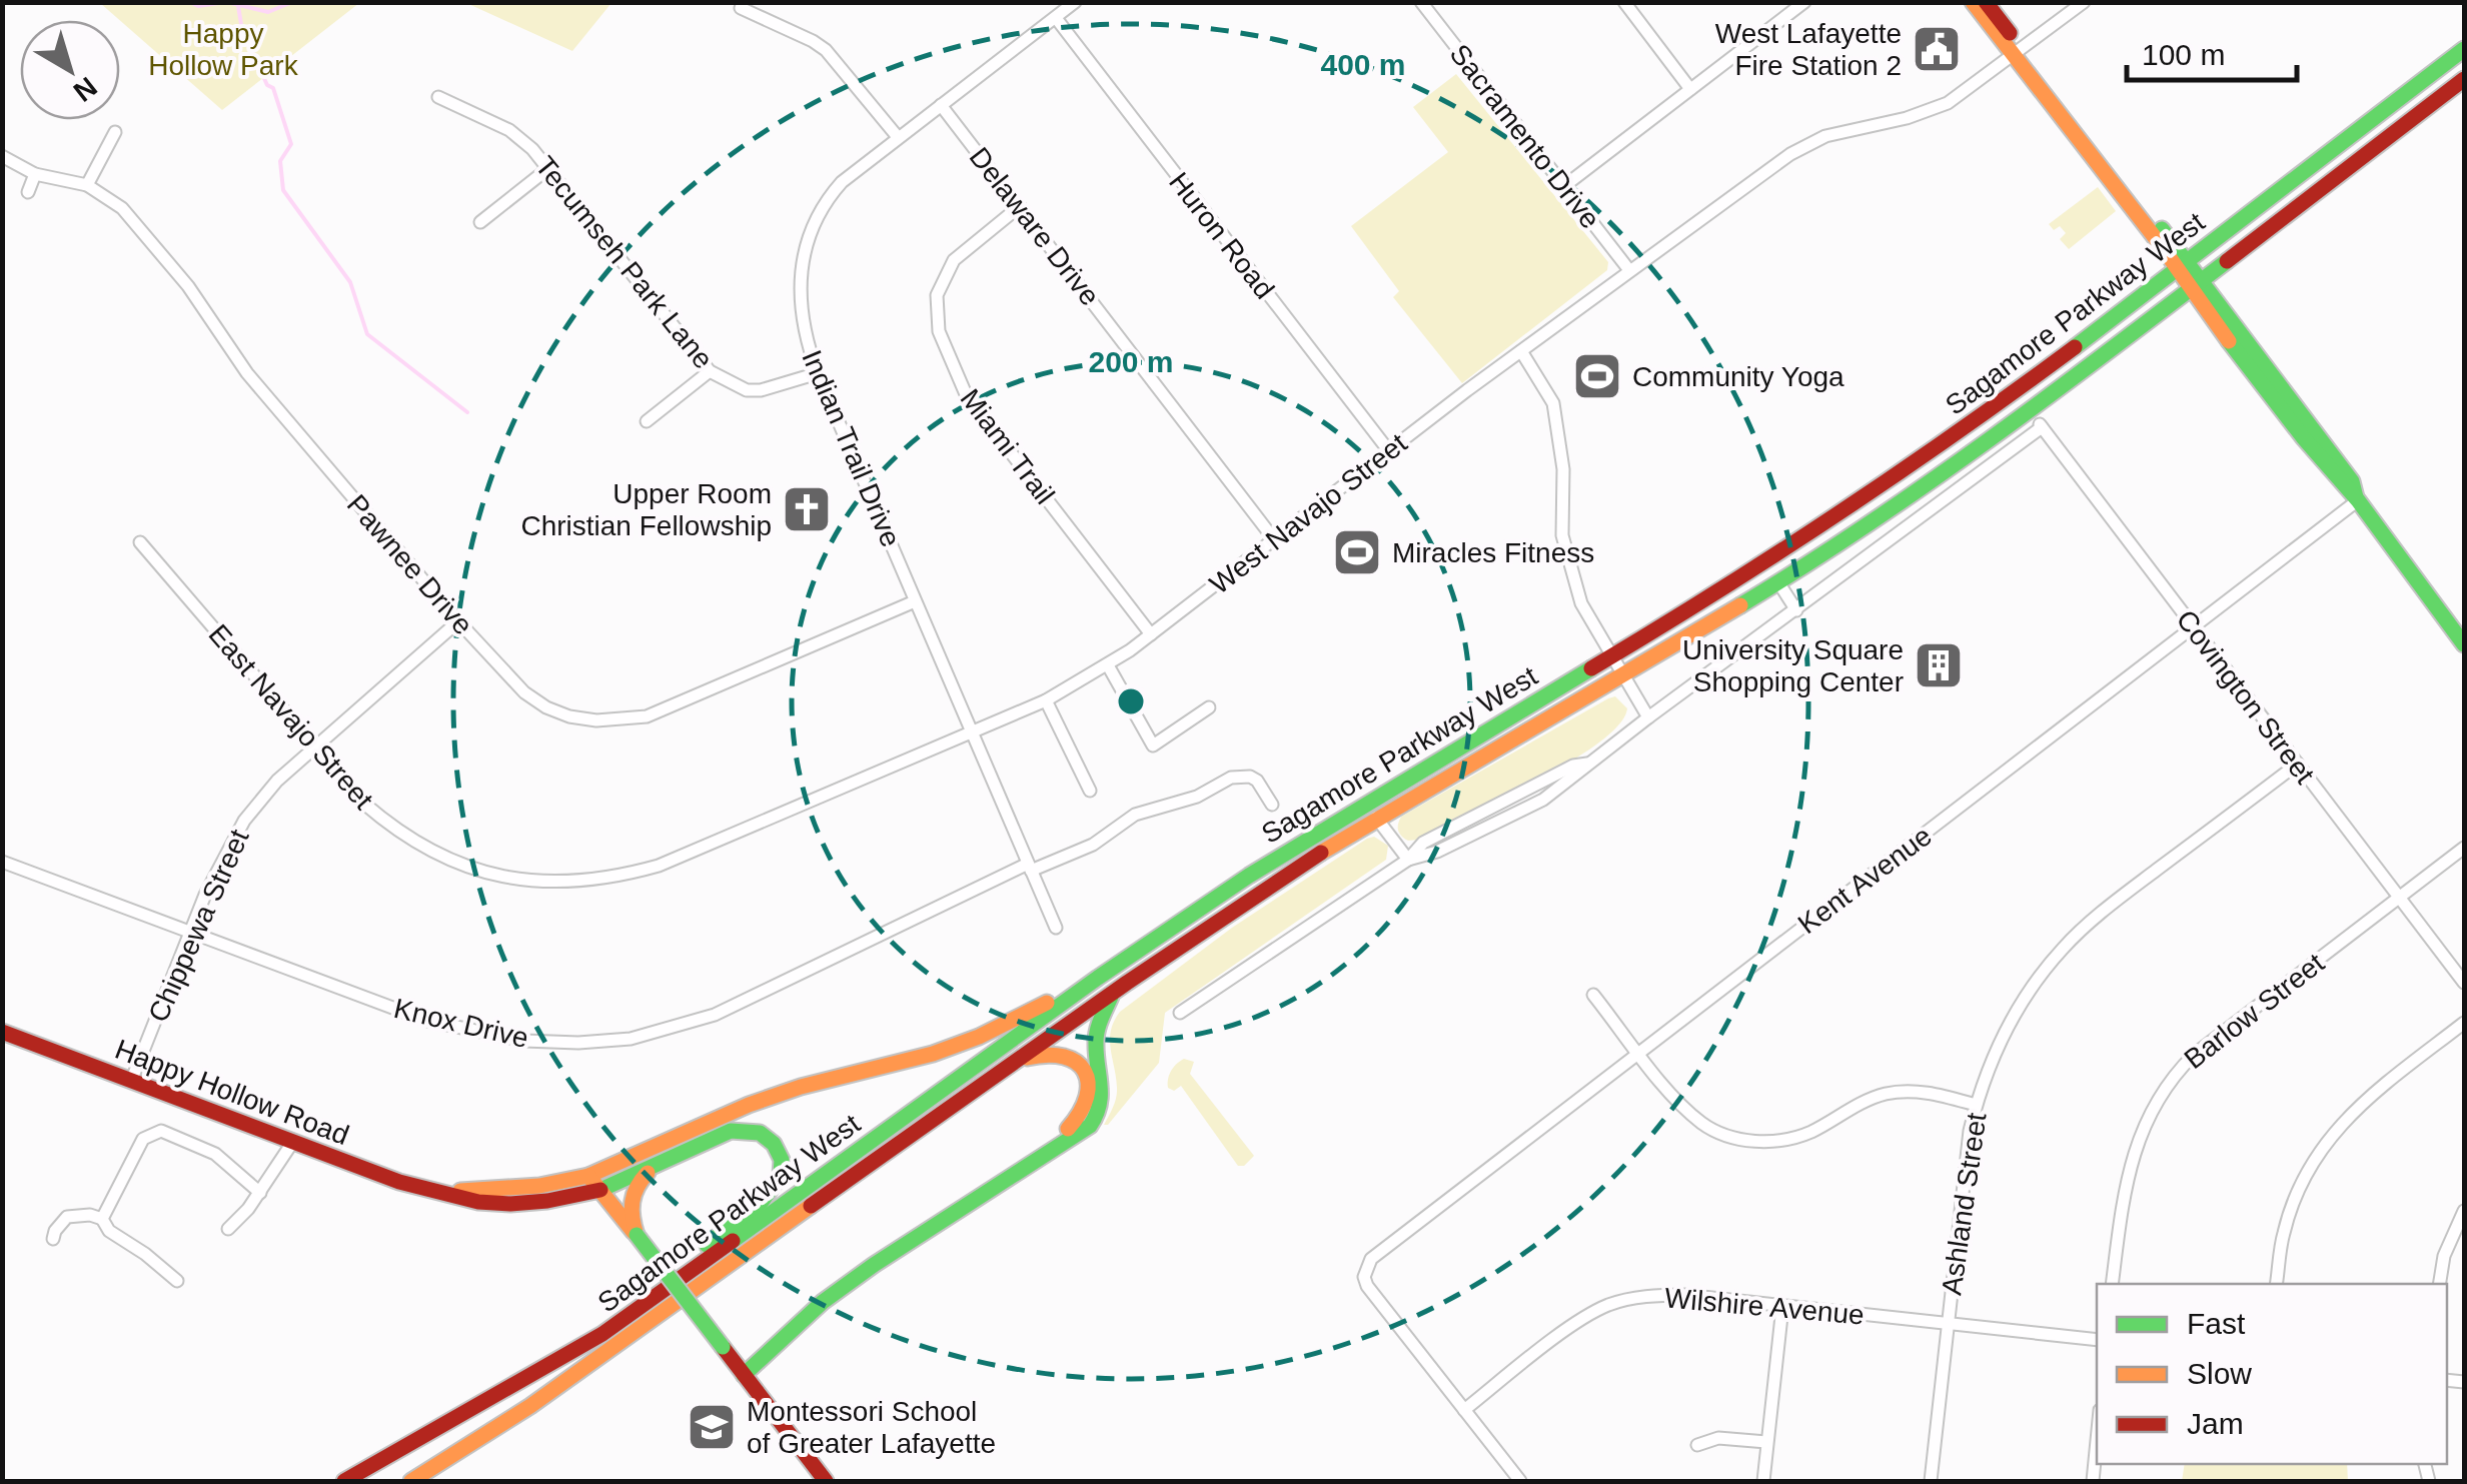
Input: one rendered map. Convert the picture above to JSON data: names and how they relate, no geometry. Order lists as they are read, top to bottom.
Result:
{
  "streets": {
    "main road": ["Sagamore Parkway West", "Happy Hollow Road"],
    "street": [
      "Sacramento Drive",
      "Delaware Drive",
      "Huron Road",
      "Tecumseh Park Lane",
      "Miami Trail",
      "Indian Trail Drive",
      "West Navajo Street",
      "Pawnee Drive",
      "Covington Street",
      "East Navajo Street",
      "Kent Avenue",
      "Chippewa Street",
      "Barlow Street",
      "Knox Drive",
      "Ashland Street",
      "Wilshire Avenue"
    ]
  },
  "crossings": [
    ["Sacramento Drive", "West Navajo Street"],
    ["Delaware Drive", "Miami Trail"],
    ["Delaware Drive", "Indian Trail Drive"],
    ["Delaware Drive", "West Navajo Street"],
    ["Huron Road", "Indian Trail Drive"],
    ["Huron Road", "West Navajo Street"],
    ["Tecumseh Park Lane", "Indian Trail Drive"],
    ["Sagamore Parkway West", "Covington Street"],
    ["Sagamore Parkway West", "Happy Hollow Road"],
    ["Miami Trail", "West Navajo Street"],
    ["Indian Trail Drive", "West Navajo Street"],
    ["Indian Trail Drive", "Pawnee Drive"],
    ["Indian Trail Drive", "East Navajo Street"],
    ["Indian Trail Drive", "Knox Drive"],
    ["West Navajo Street", "East Navajo Street"],
    ["Pawnee Drive", "Chippewa Street"],
    ["Covington Street", "Kent Avenue"],
    ["Covington Street", "Barlow Street"],
    ["Covington Street", "Ashland Street"],
    ["East Navajo Street", "Chippewa Street"],
    ["Kent Avenue", "Wilshire Avenue"],
    ["Chippewa Street", "Knox Drive"],
    ["Chippewa Street", "Happy Hollow Road"],
    ["Ashland Street", "Wilshire Avenue"]
  ],
  "parks": ["Happy Hollow Park"],
  "places": {
    "public building": ["West Lafayette Fire Station 2"],
    "sports": ["Community Yoga", "Miracles Fitness"],
    "church": ["Upper Room Christian Fellowship"],
    "building": ["University Square Shopping Center"],
    "school or university": ["Montessori School of Greater Lafayette"]
  },
  "legend": ["Fast", "Slow", "Jam"],
  "scale_bar": "100 m",
  "north": "bottom right",
  "rings": ["400 m", "200 m"]
}
